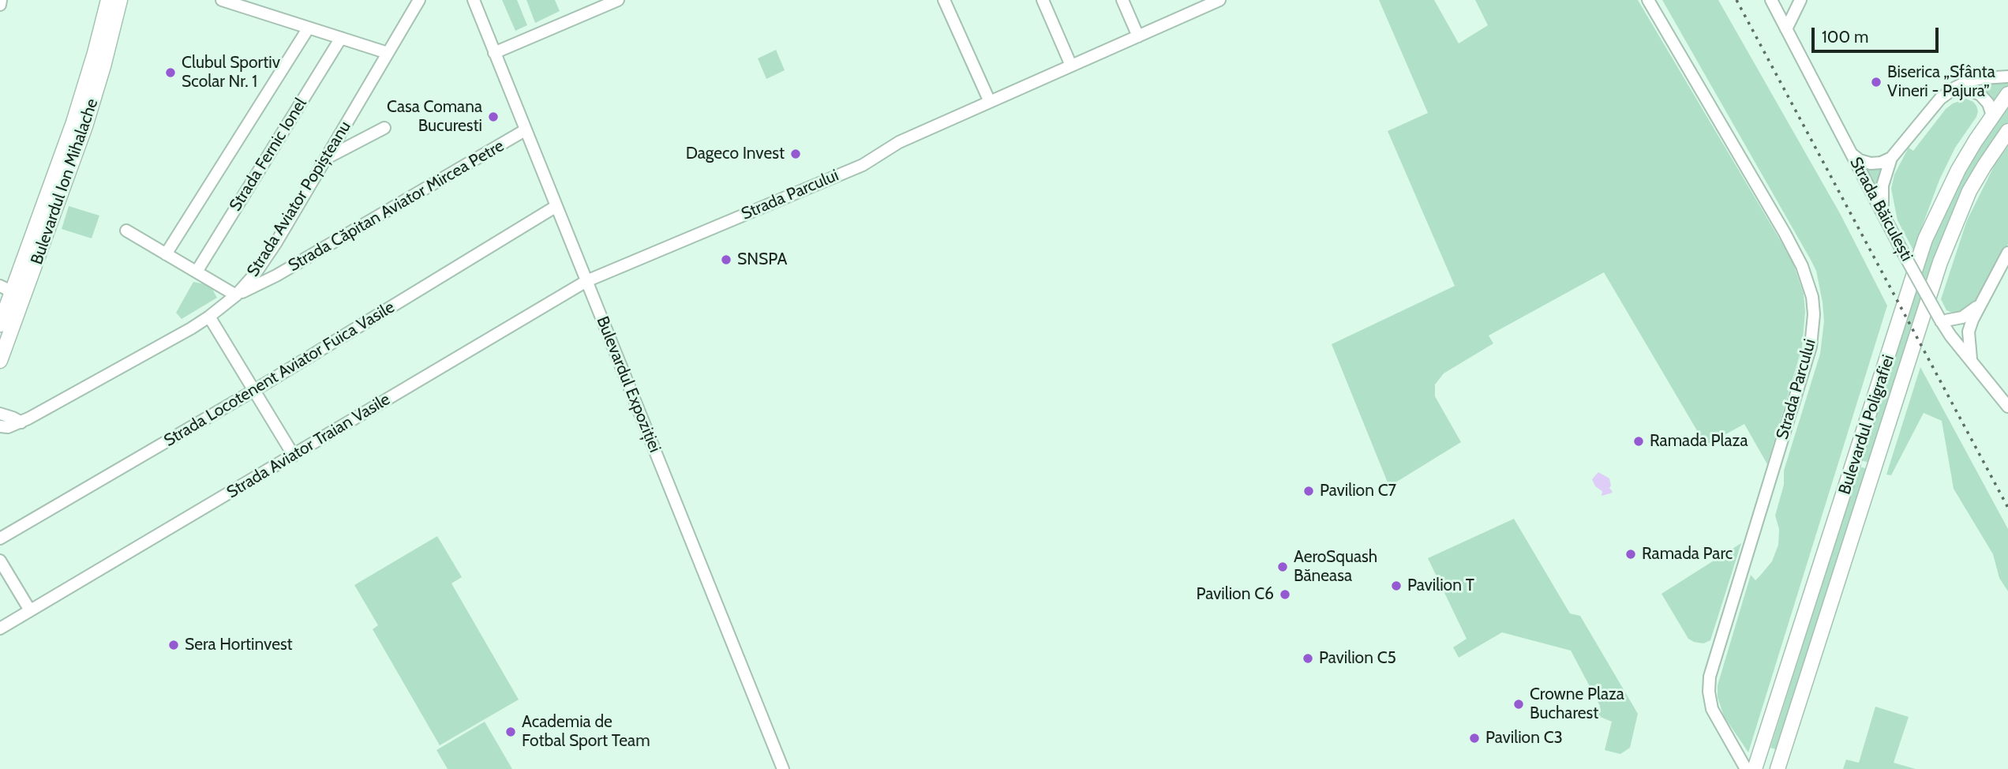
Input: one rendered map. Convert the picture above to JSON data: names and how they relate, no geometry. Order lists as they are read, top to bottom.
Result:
{
  "streets": {
    "main road": ["Bulevardul Ion Mihalache", "Bulevardul Poligrafiei"],
    "street": [
      "Strada Fernic Ionel",
      "Strada Parcului",
      "Strada Aviator Popișteanu",
      "Strada Căpitan Aviator Mircea Petre",
      "Strada Băiculești",
      "Strada Locotenent Aviator Fuica Vasile",
      "Bulevardul Expoziției",
      "Strada Aviator Traian Vasile"
    ]
  },
  "crossings": [
    ["Strada Parcului", "Bulevardul Expoziției"],
    ["Strada Parcului", "Strada Aviator Traian Vasile"],
    ["Strada Aviator Popișteanu", "Strada Căpitan Aviator Mircea Petre"],
    ["Strada Căpitan Aviator Mircea Petre", "Bulevardul Expoziției"],
    ["Strada Locotenent Aviator Fuica Vasile", "Bulevardul Expoziției"],
    ["Bulevardul Expoziției", "Strada Aviator Traian Vasile"]
  ],
  "places": [
    "Clubul Sportiv Scolar Nr. 1",
    "Biserica „Sfânta Vineri - Pajura”",
    "Casa Comana Bucuresti",
    "Dageco Invest",
    "SNSPA",
    "Ramada Plaza",
    "Pavilion C7",
    "Ramada Parc",
    "AeroSquash Băneasa",
    "Pavilion T",
    "Pavilion C6",
    "Sera Hortinvest",
    "Pavilion C5",
    "Crowne Plaza Bucharest",
    "Academia de Fotbal Sport Team",
    "Pavilion C3"
  ],
  "scale_bar": "100 m"
}
